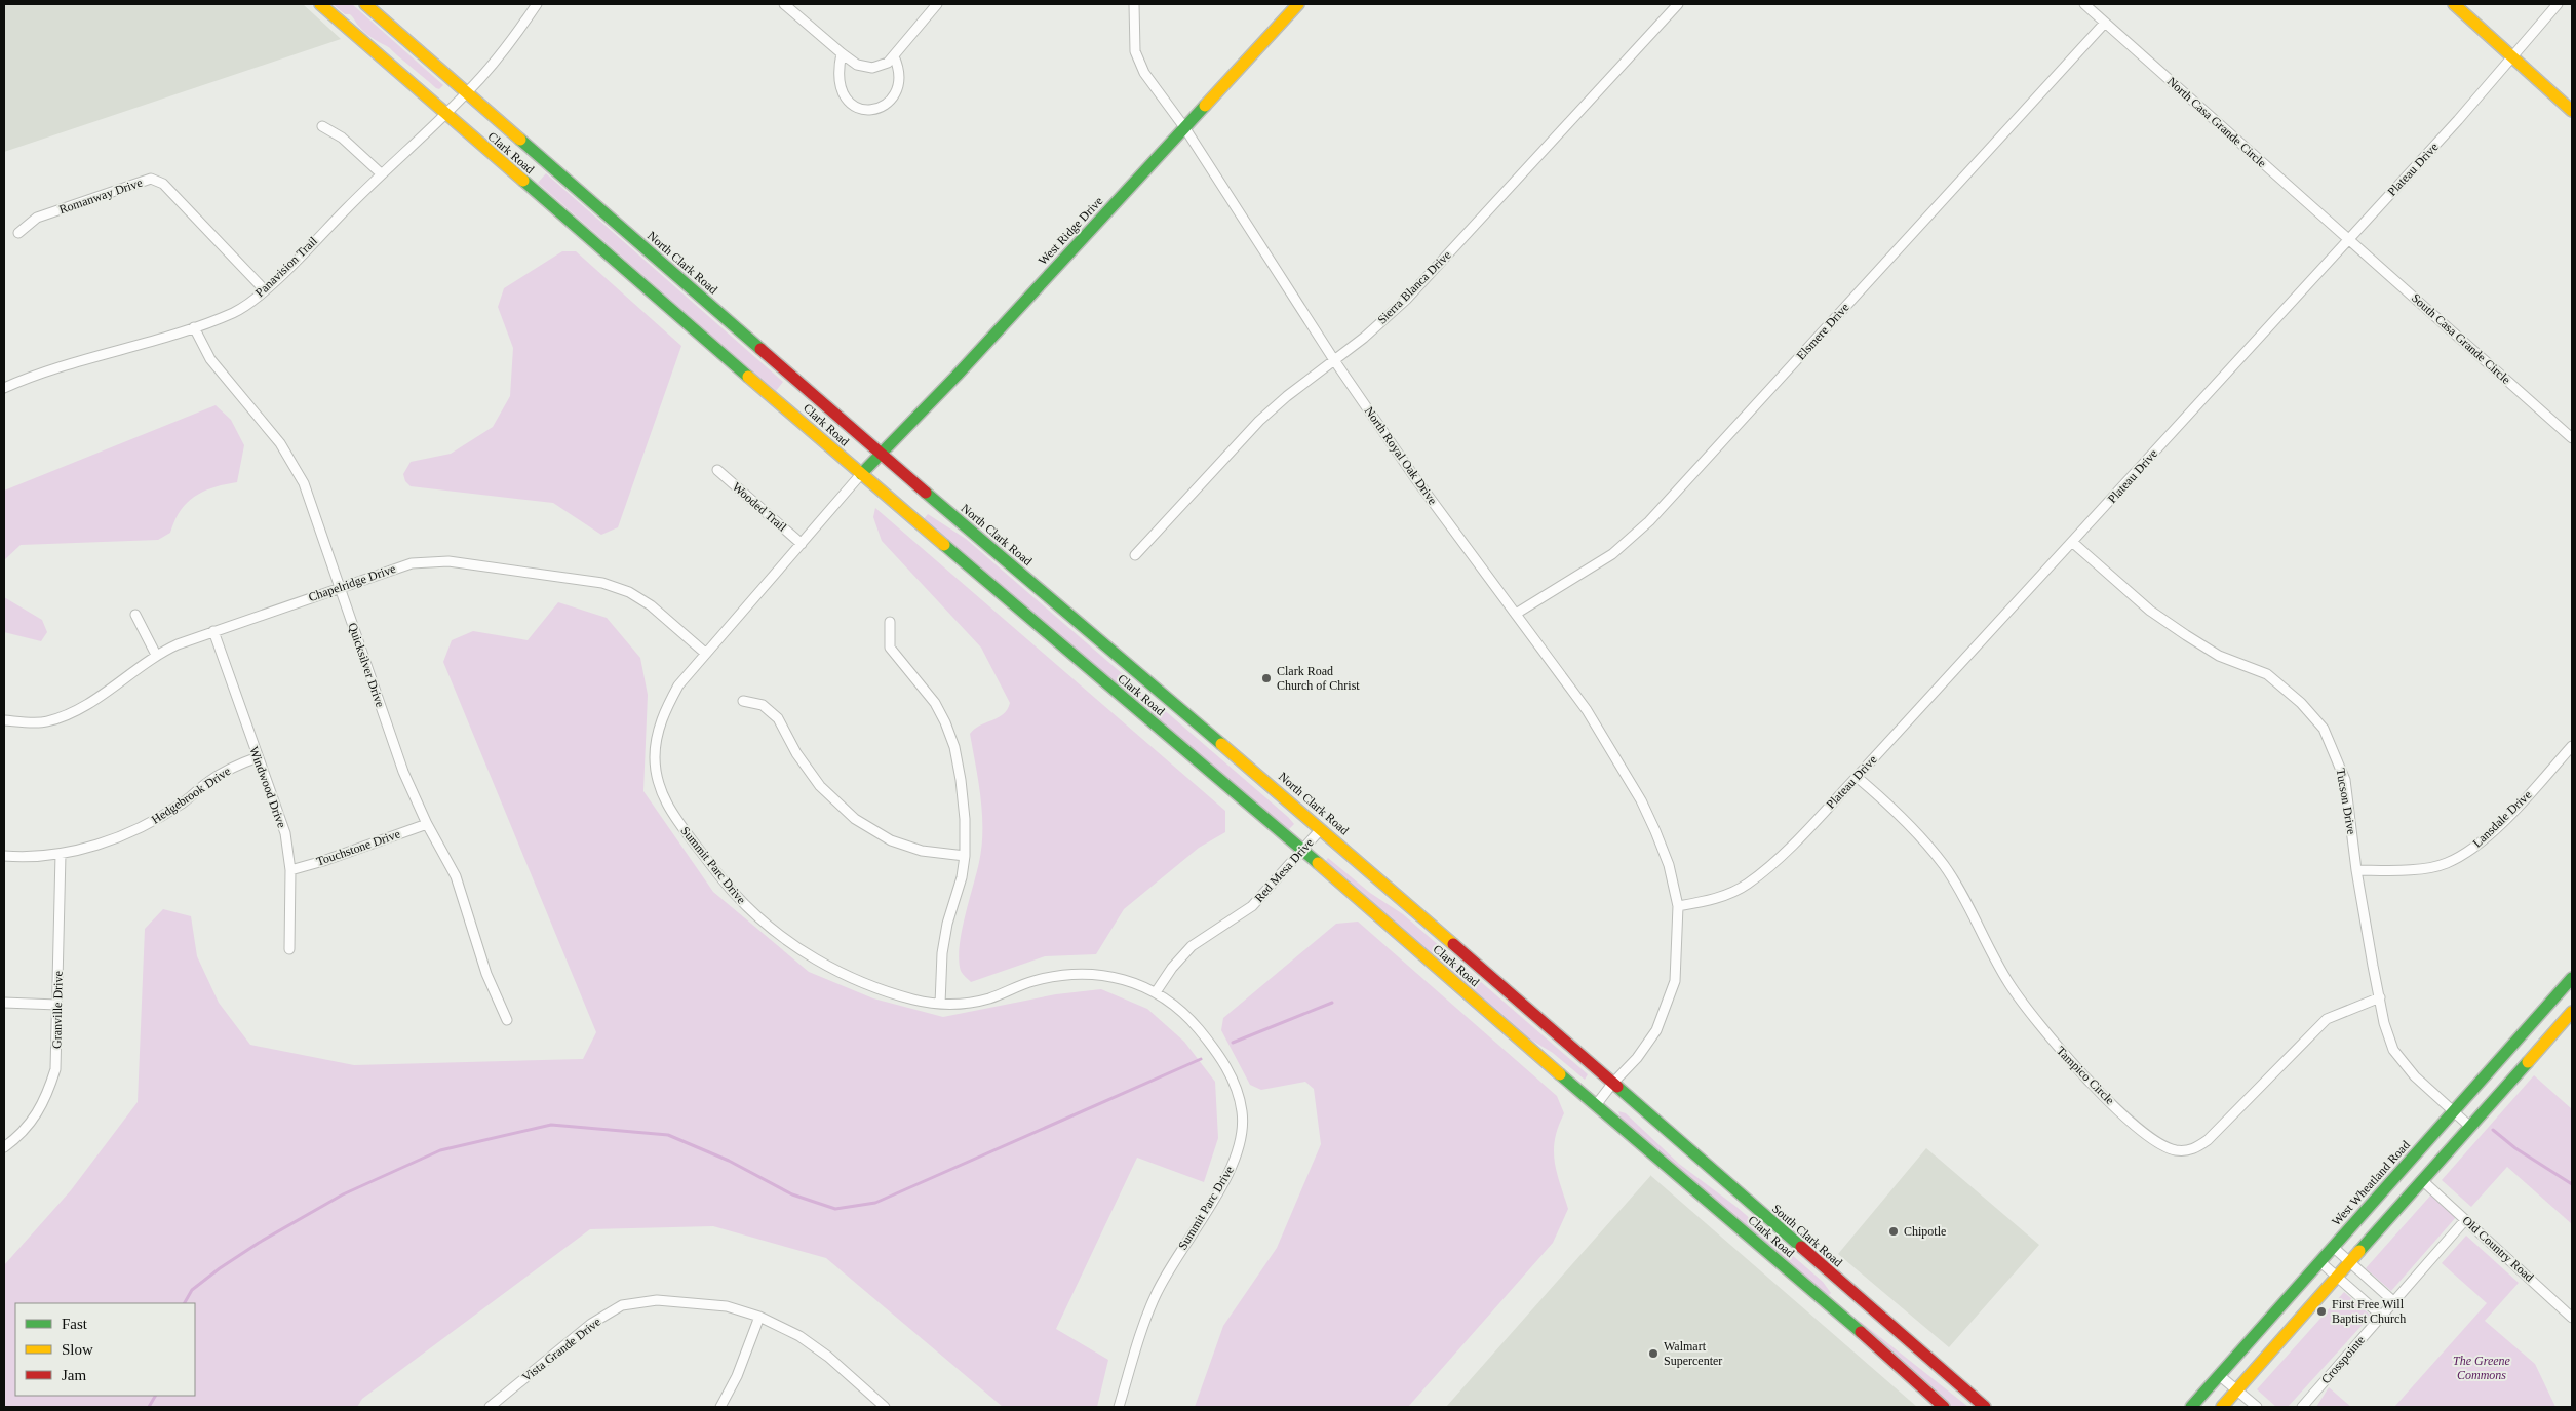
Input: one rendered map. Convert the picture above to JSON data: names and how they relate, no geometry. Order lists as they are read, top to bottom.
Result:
{
  "streets": {
    "main road": [
      "Clark Road",
      "West Ridge Drive",
      "North Clark Road",
      "West Wheatland Road",
      "South Clark Road"
    ],
    "street": [
      "North Casa Grande Circle",
      "Plateau Drive",
      "Romanway Drive",
      "Panavision Trail",
      "Sierra Blanca Drive",
      "Elsmere Drive",
      "South Casa Grande Circle",
      "North Royal Oak Drive",
      "Wooded Trail",
      "Chapelridge Drive",
      "Quicksilver Drive",
      "Windwood Drive",
      "Hedgebrook Drive",
      "Tucson Drive",
      "Lansdale Drive",
      "Touchstone Drive",
      "Summit Parc Drive",
      "Red Mesa Drive",
      "Granville Drive",
      "Tampico Circle",
      "Old Country Road",
      "Vista Grande Drive",
      "Crosspointe"
    ]
  },
  "crossings": [
    ["North Casa Grande Circle", "Plateau Drive"],
    ["North Casa Grande Circle", "Elsmere Drive"],
    ["North Casa Grande Circle", "South Casa Grande Circle"],
    ["Clark Road", "West Ridge Drive"],
    ["Clark Road", "Panavision Trail"],
    ["Clark Road", "North Royal Oak Drive"],
    ["Clark Road", "Summit Parc Drive"],
    ["Clark Road", "Red Mesa Drive"],
    ["Plateau Drive", "South Casa Grande Circle"],
    ["Plateau Drive", "North Royal Oak Drive"],
    ["Plateau Drive", "Tucson Drive"],
    ["Plateau Drive", "Tampico Circle"],
    ["Romanway Drive", "Panavision Trail"],
    ["West Ridge Drive", "North Clark Road"],
    ["West Ridge Drive", "North Royal Oak Drive"],
    ["West Ridge Drive", "Summit Parc Drive"],
    ["North Clark Road", "North Royal Oak Drive"],
    ["North Clark Road", "Red Mesa Drive"],
    ["North Clark Road", "South Clark Road"],
    ["Panavision Trail", "Quicksilver Drive"],
    ["Sierra Blanca Drive", "North Royal Oak Drive"],
    ["Elsmere Drive", "North Royal Oak Drive"],
    ["North Royal Oak Drive", "South Clark Road"],
    ["Wooded Trail", "Summit Parc Drive"],
    ["Chapelridge Drive", "Quicksilver Drive"],
    ["Chapelridge Drive", "Windwood Drive"],
    ["Chapelridge Drive", "Summit Parc Drive"],
    ["Quicksilver Drive", "Touchstone Drive"],
    ["Windwood Drive", "Hedgebrook Drive"],
    ["Windwood Drive", "Touchstone Drive"],
    ["Hedgebrook Drive", "Granville Drive"],
    ["Tucson Drive", "Lansdale Drive"],
    ["Tucson Drive", "Tampico Circle"],
    ["Tucson Drive", "West Wheatland Road"],
    ["Summit Parc Drive", "Red Mesa Drive"],
    ["Old Country Road", "Crosspointe"]
  ],
  "parks": ["The Greene Commons"],
  "places": [
    "Clark Road Church of Christ",
    "Chipotle",
    "First Free Will Baptist Church",
    "Walmart Supercenter"
  ],
  "legend": ["Fast", "Slow", "Jam"]
}
